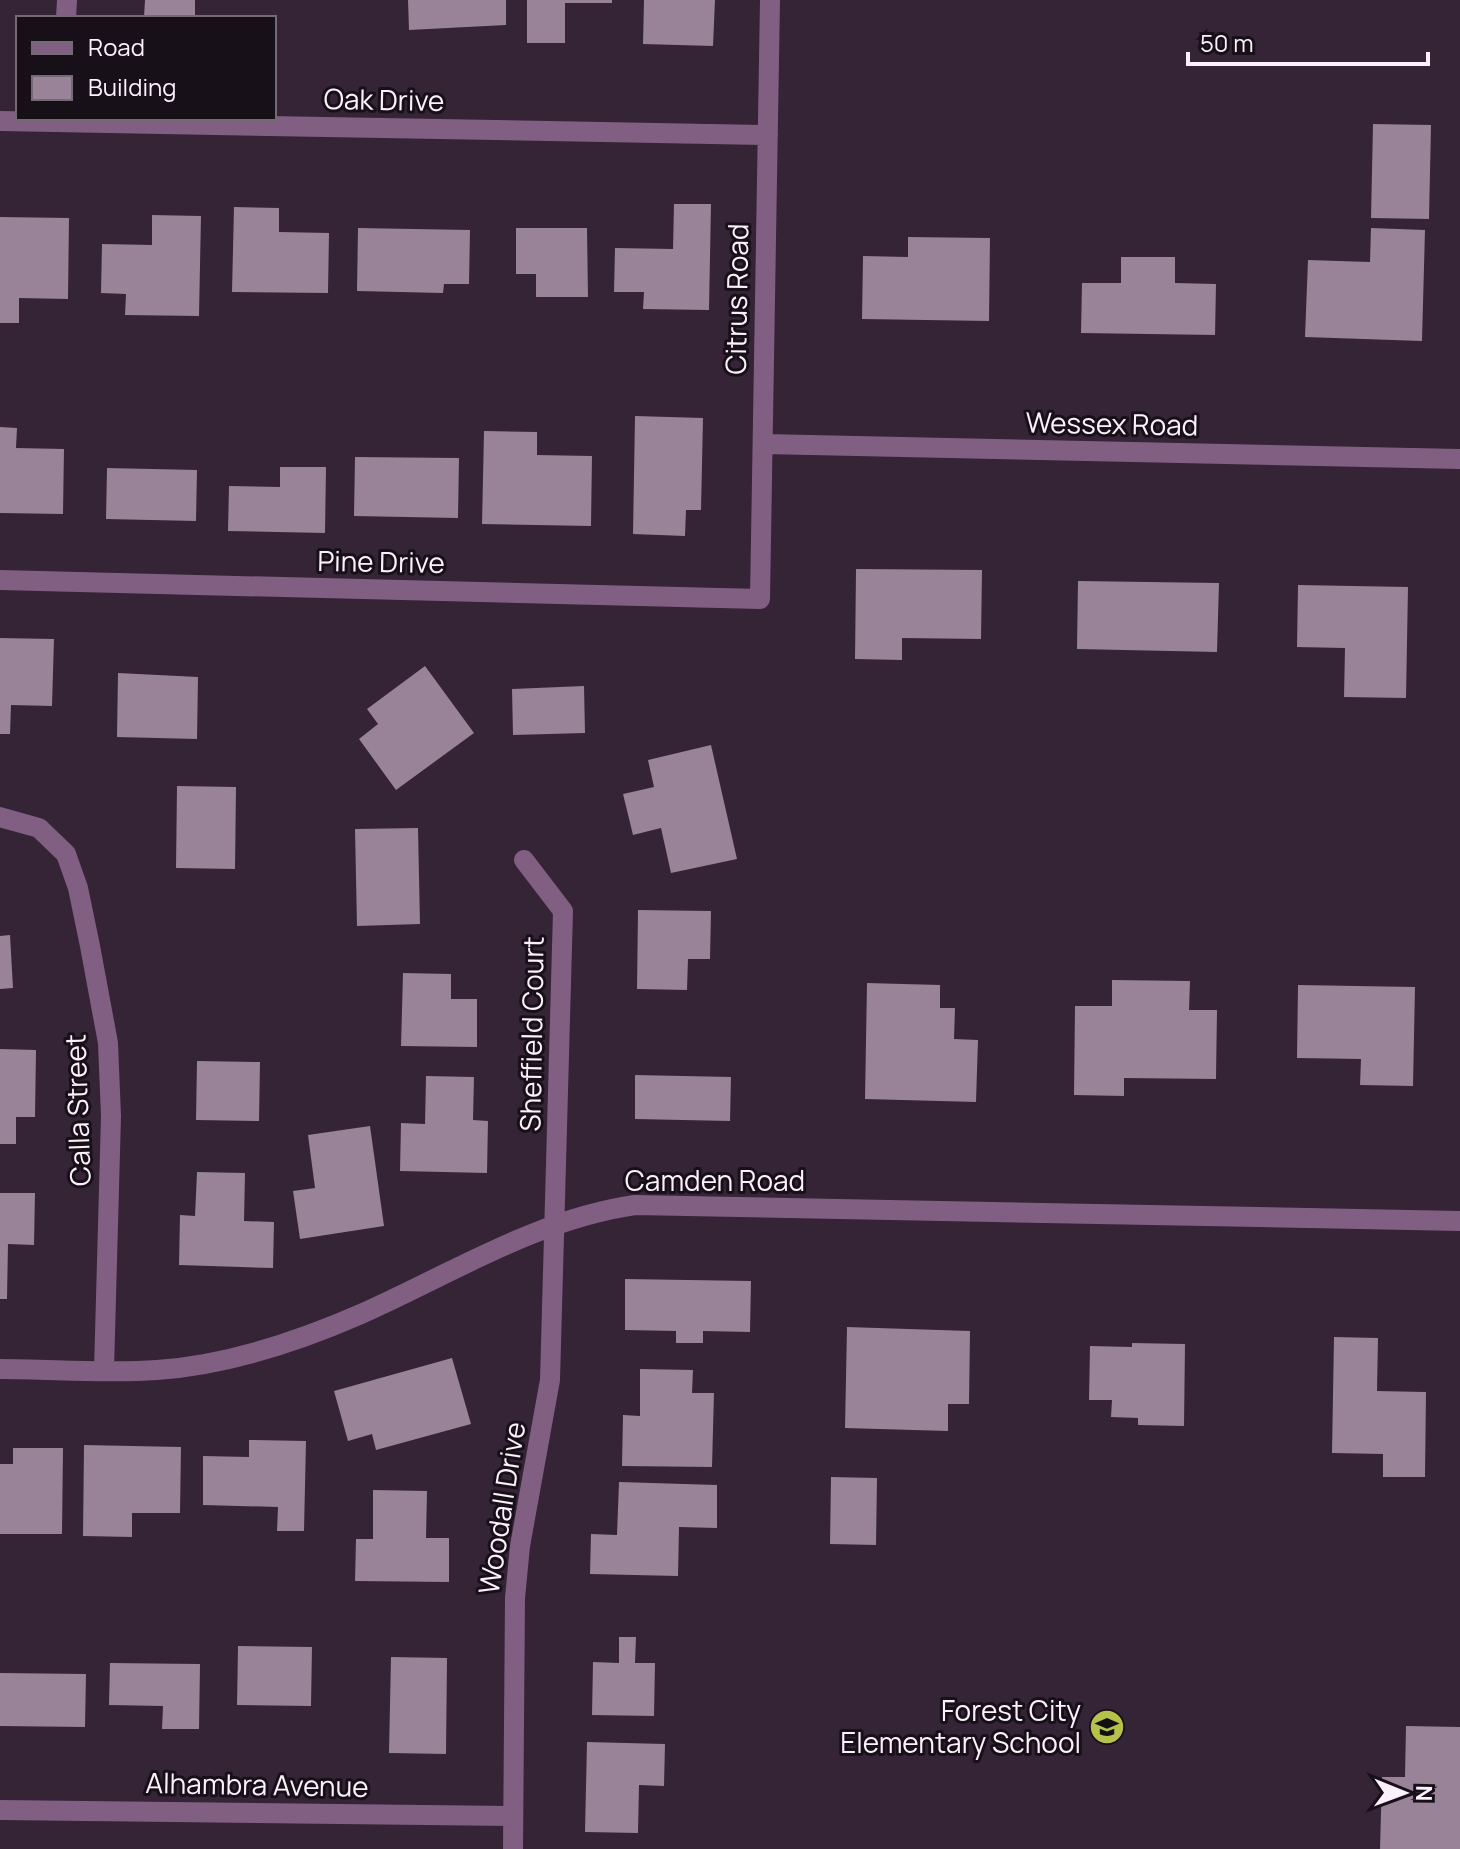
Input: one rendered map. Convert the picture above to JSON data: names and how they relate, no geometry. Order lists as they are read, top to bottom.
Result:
{
  "streets": {
    "street": [
      "Oak Drive",
      "Citrus Road",
      "Wessex Road",
      "Pine Drive",
      "Sheffield Court",
      "Calla Street",
      "Camden Road",
      "Woodall Drive",
      "Alhambra Avenue"
    ]
  },
  "crossings": [
    ["Oak Drive", "Citrus Road"],
    ["Citrus Road", "Wessex Road"],
    ["Citrus Road", "Pine Drive"],
    ["Sheffield Court", "Camden Road"],
    ["Sheffield Court", "Woodall Drive"],
    ["Calla Street", "Camden Road"],
    ["Camden Road", "Woodall Drive"],
    ["Woodall Drive", "Alhambra Avenue"]
  ],
  "places": {
    "school or university": ["Forest City Elementary School"]
  },
  "legend": ["Road", "Building"],
  "scale_bar": "50 m",
  "north": "right"
}
